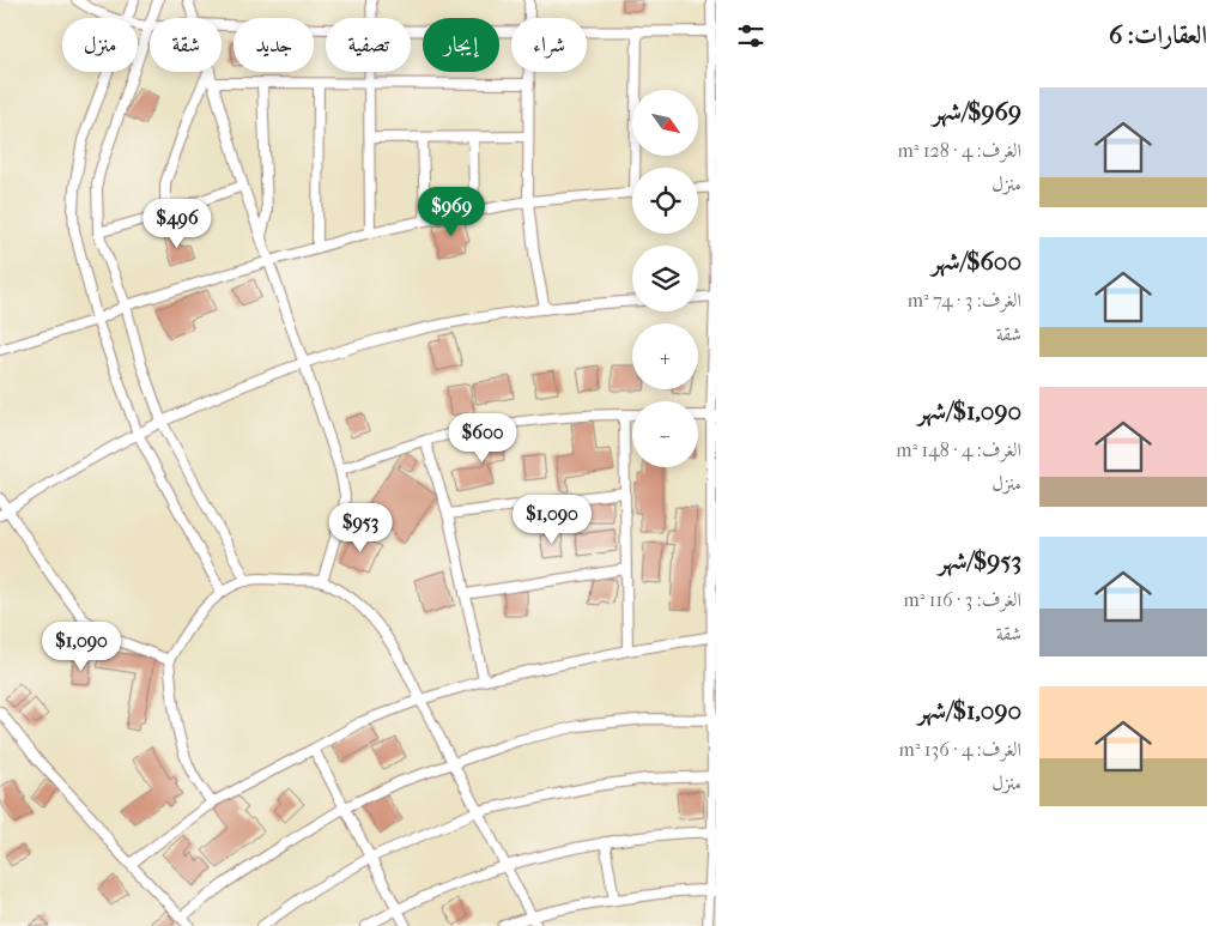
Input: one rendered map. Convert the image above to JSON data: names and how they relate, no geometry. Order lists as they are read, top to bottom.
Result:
{
  "north": "bottom right",
  "page": {
    "heading": "العقارات: 6",
    "chip": [
      "شراء",
      "إيجار",
      "تصفية",
      "جديد",
      "شقة",
      "منزل"
    ],
    "list": [
      {
        "name": "$969/شهر",
        "note": "الغرف: 4 · 128 m² · منزل"
      },
      {
        "name": "$600/شهر",
        "note": "الغرف: 3 · 74 m² · شقة"
      },
      {
        "name": "$1,090/شهر",
        "note": "الغرف: 4 · 148 m² · منزل"
      },
      {
        "name": "$953/شهر",
        "note": "الغرف: 3 · 116 m² · شقة"
      },
      {
        "name": "$1,090/شهر",
        "note": "الغرف: 4 · 136 m² · منزل"
      }
    ],
    "map_buttons": ["+", "−"],
    "price": [
      "$969",
      "$496",
      "$600",
      "$1,090",
      "$953",
      "$1,090"
    ]
  }
}
